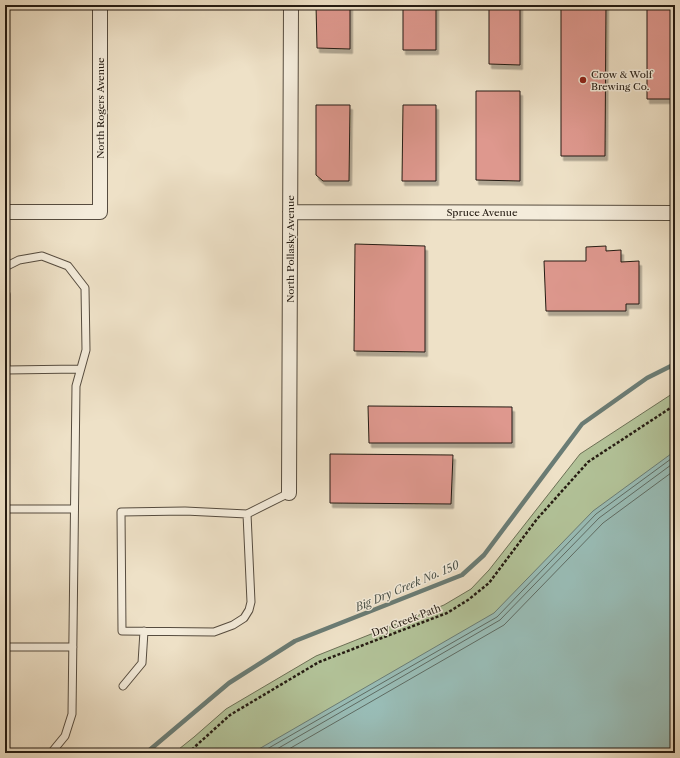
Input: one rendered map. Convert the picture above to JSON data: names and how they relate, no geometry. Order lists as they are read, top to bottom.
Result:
{
  "streets": {
    "street": ["North Rogers Avenue", "Spruce Avenue", "North Pollasky Avenue"],
    "path": ["Dry Creek Path"]
  },
  "crossings": [
    ["Spruce Avenue", "North Pollasky Avenue"]
  ],
  "water": ["Big Dry Creek No. 150"],
  "places": ["Crow & Wolf Brewing Co."]
}
